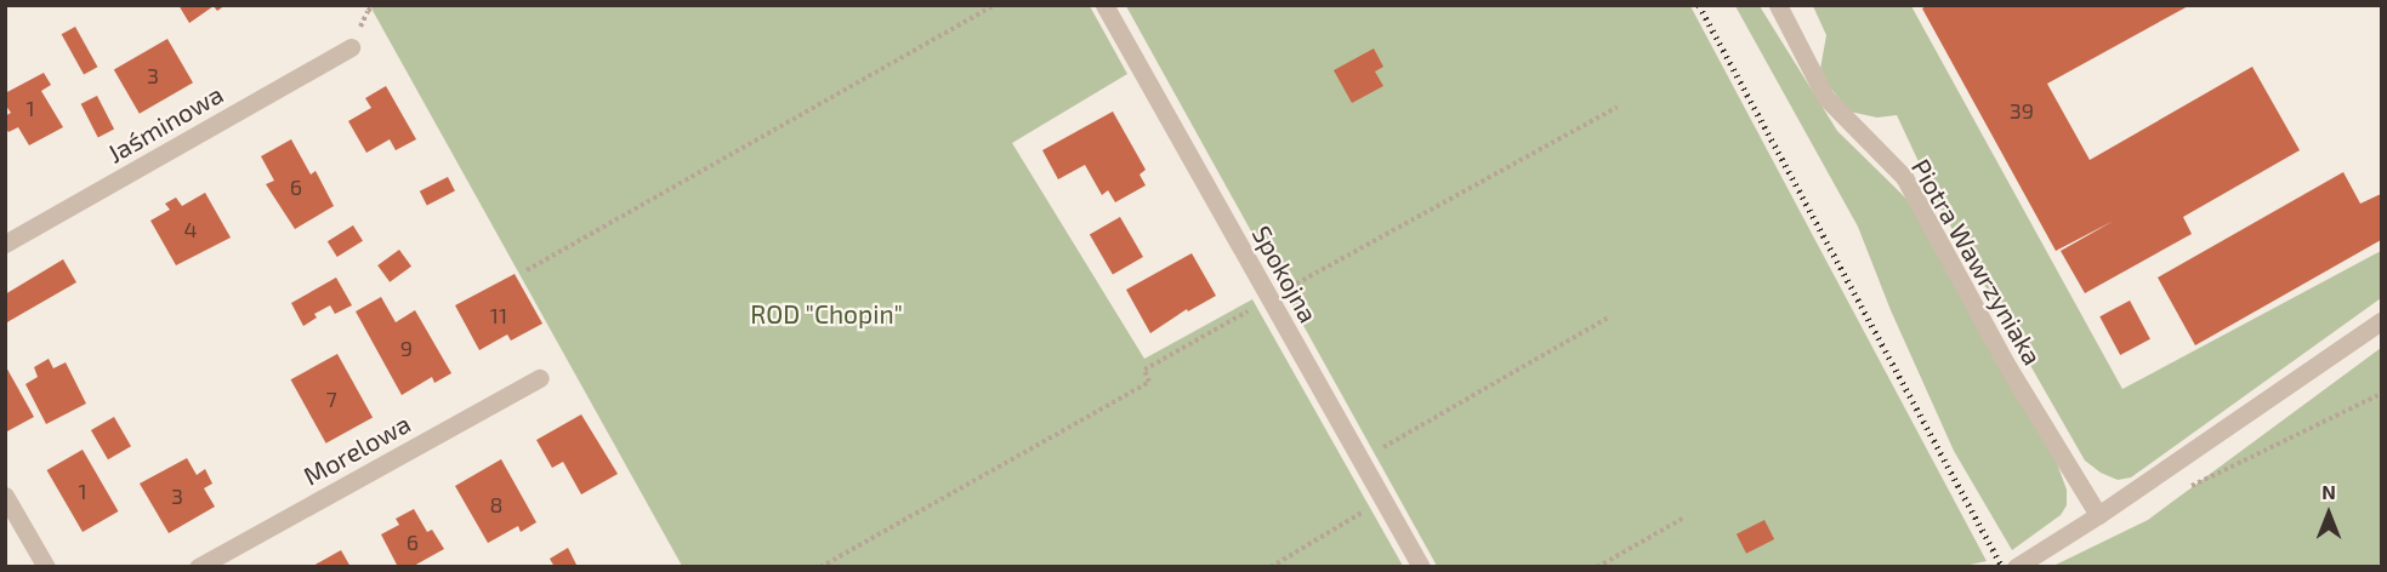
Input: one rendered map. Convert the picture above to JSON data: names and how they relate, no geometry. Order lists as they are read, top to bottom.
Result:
{
  "streets": {
    "street": [
      "Jaśminowa",
      "Piotra Wawrzyniaka",
      "Spokojna",
      "Morelowa"
    ]
  },
  "parks": ["ROD \"Chopin\""],
  "house_numbers": [
    "3",
    "1",
    "39",
    "6",
    "4",
    "11",
    "9",
    "7",
    "1",
    "3",
    "8",
    "6"
  ],
  "north": "top"
}
